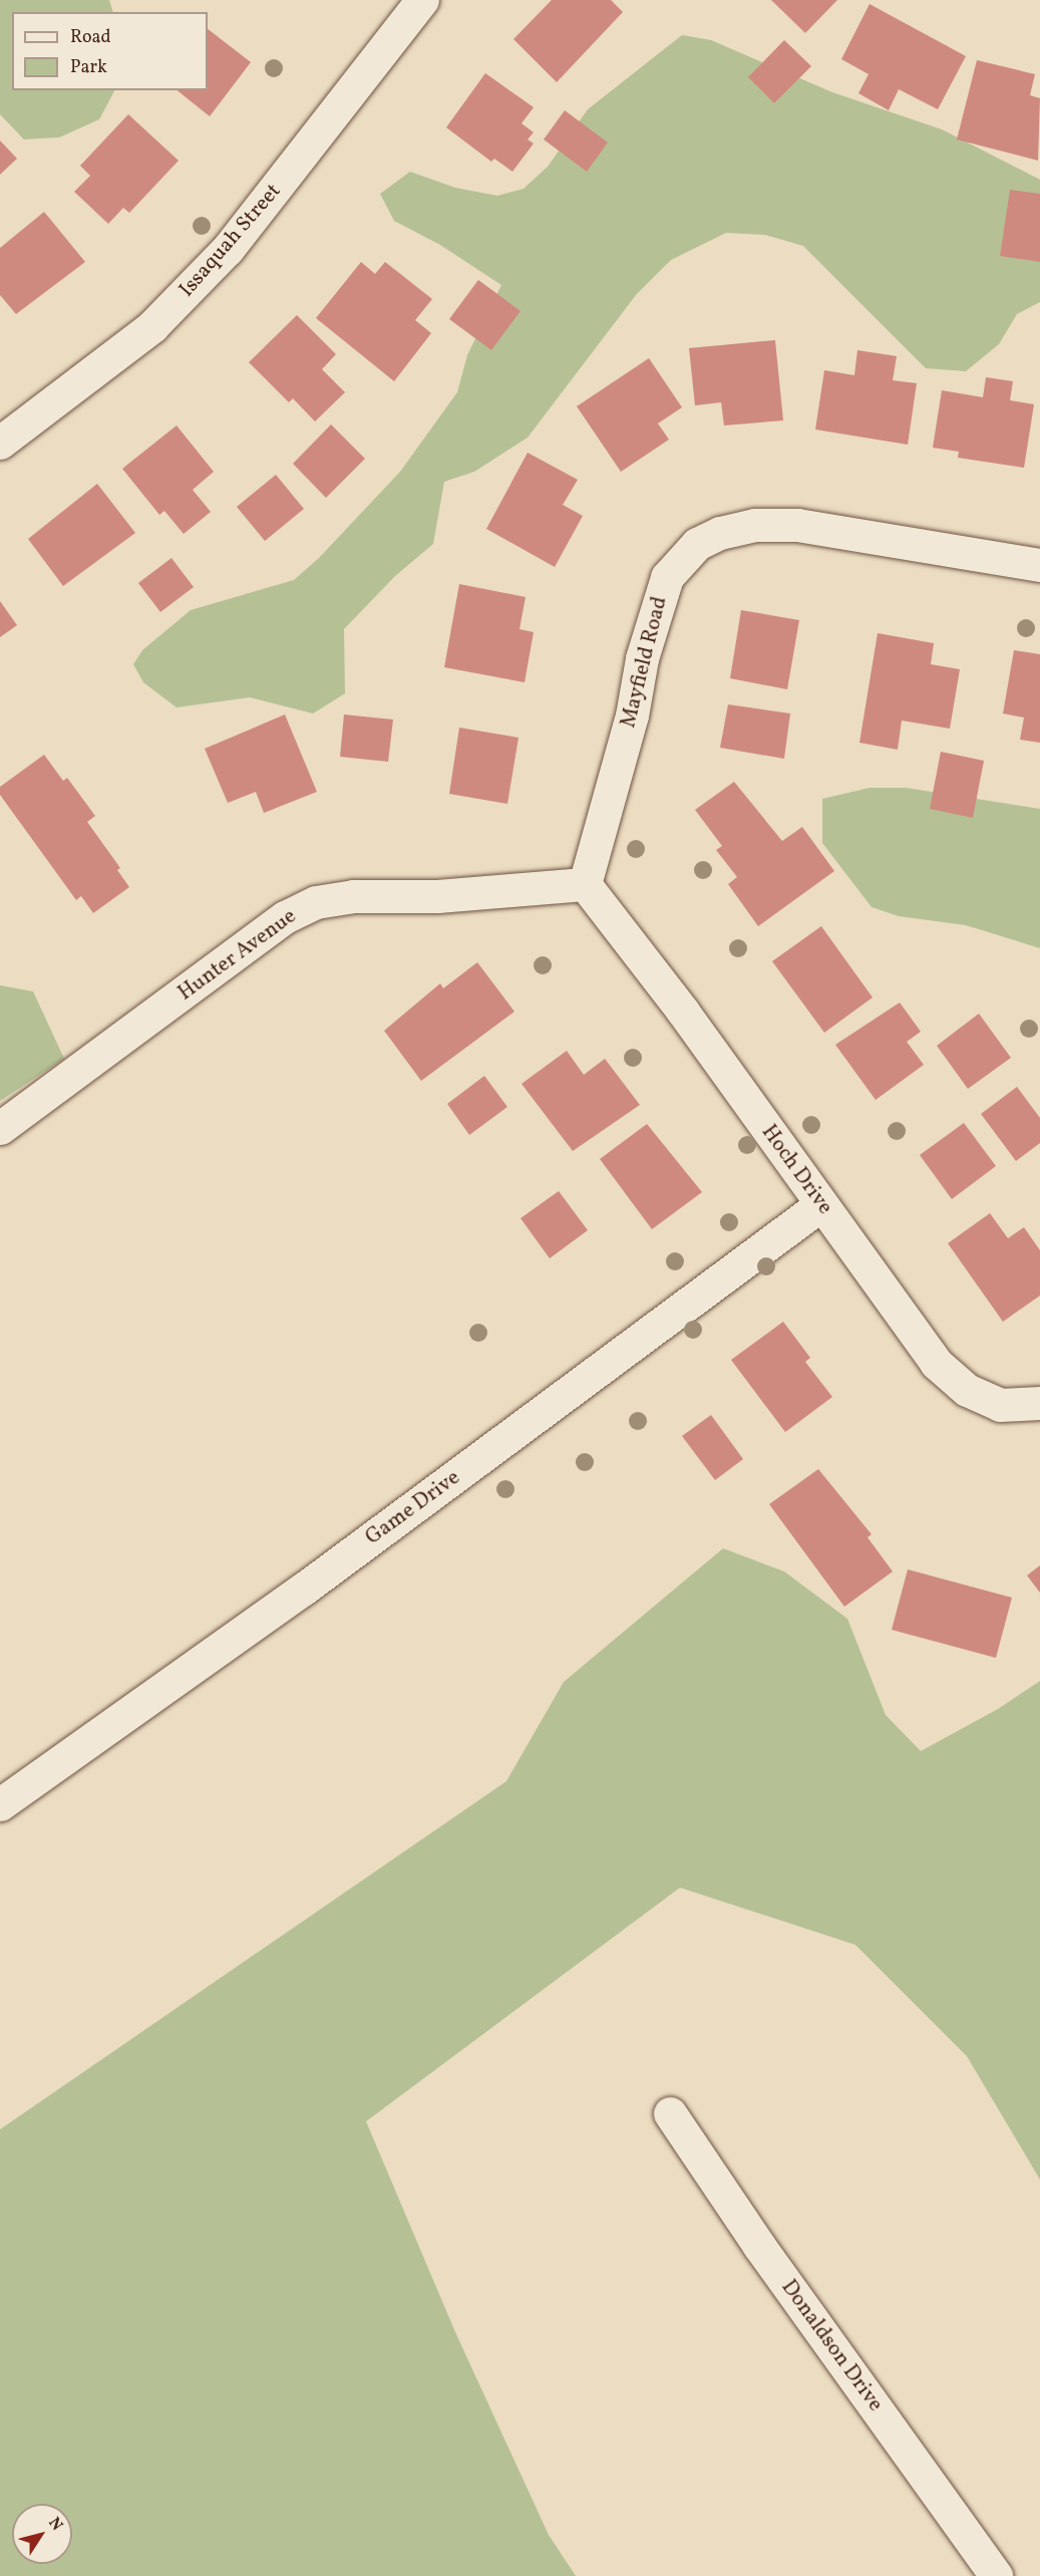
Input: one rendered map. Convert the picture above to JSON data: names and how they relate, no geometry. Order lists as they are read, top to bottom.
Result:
{
  "streets": {
    "street": [
      "Issaquah Street",
      "Mayfield Road",
      "Hunter Avenue",
      "Hoch Drive",
      "Game Drive",
      "Donaldson Drive"
    ]
  },
  "crossings": [
    ["Mayfield Road", "Hunter Avenue"],
    ["Mayfield Road", "Hoch Drive"],
    ["Hunter Avenue", "Hoch Drive"],
    ["Hoch Drive", "Game Drive"]
  ],
  "legend": ["Road", "Park"],
  "north": "top right"
}
